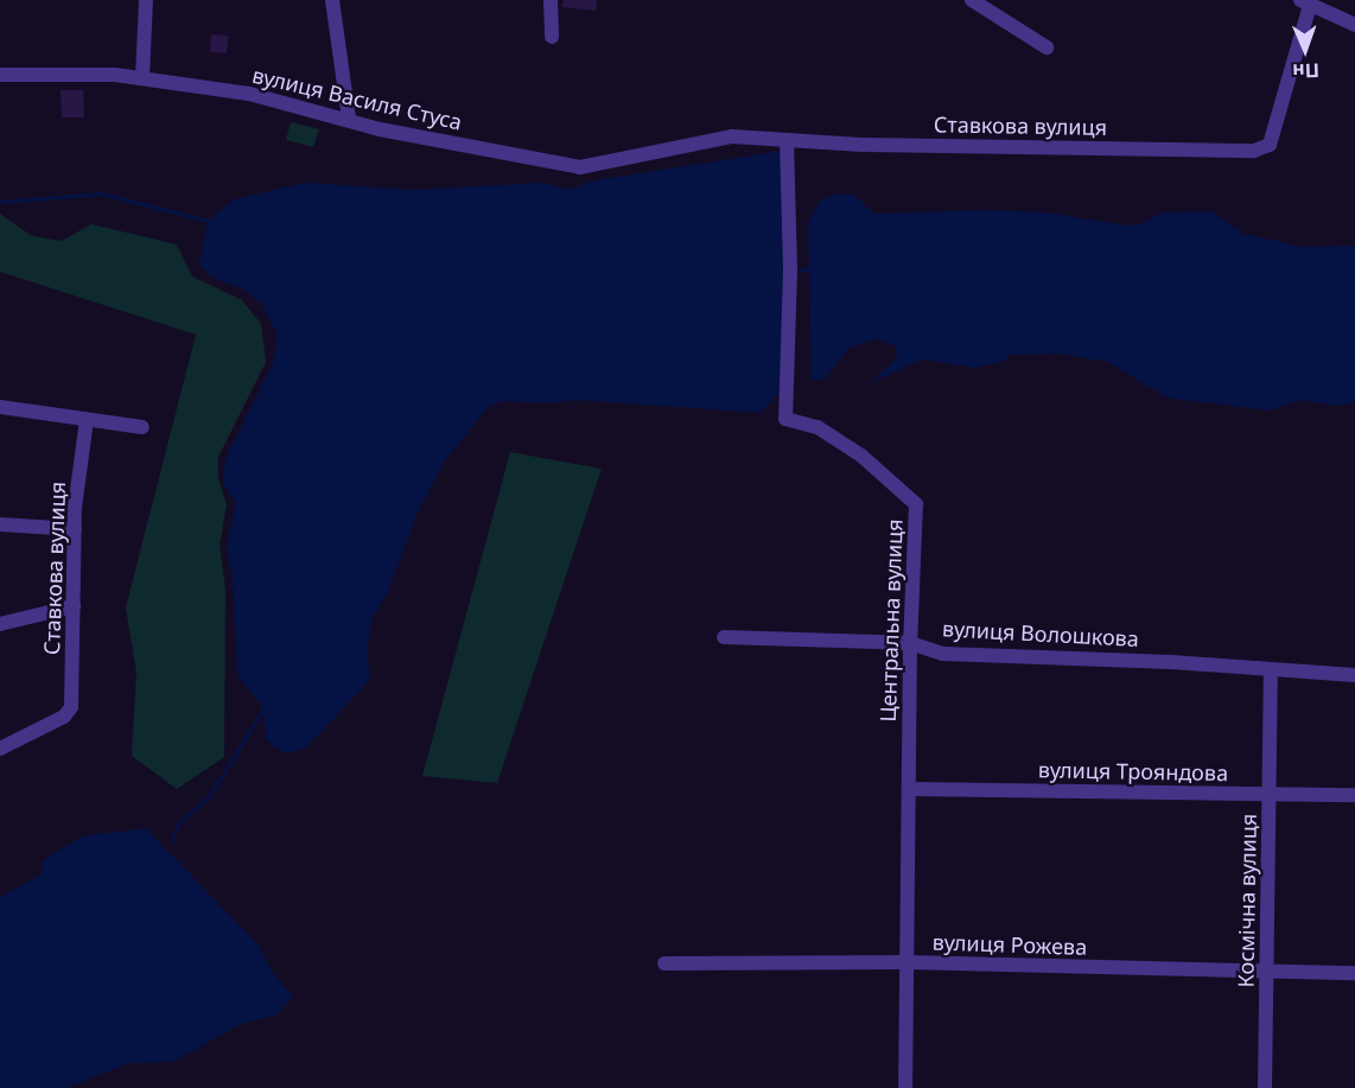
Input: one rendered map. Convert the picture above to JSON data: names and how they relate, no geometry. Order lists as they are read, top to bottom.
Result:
{
  "streets": {
    "street": [
      "вулиця Василя Стуса",
      "Ставкова вулиця",
      "Центральна вулиця",
      "вулиця Волошкова",
      "вулиця Трояндова",
      "Космічна вулиця",
      "вулиця Рожева"
    ]
  },
  "crossings": [
    ["вулиця Василя Стуса", "Ставкова вулиця"],
    ["вулиця Василя Стуса", "Центральна вулиця"],
    ["Ставкова вулиця", "Центральна вулиця"],
    ["Центральна вулиця", "вулиця Волошкова"],
    ["Центральна вулиця", "вулиця Трояндова"],
    ["Центральна вулиця", "вулиця Рожева"],
    ["вулиця Волошкова", "Космічна вулиця"],
    ["вулиця Трояндова", "Космічна вулиця"],
    ["Космічна вулиця", "вулиця Рожева"]
  ],
  "north": "bottom"
}
